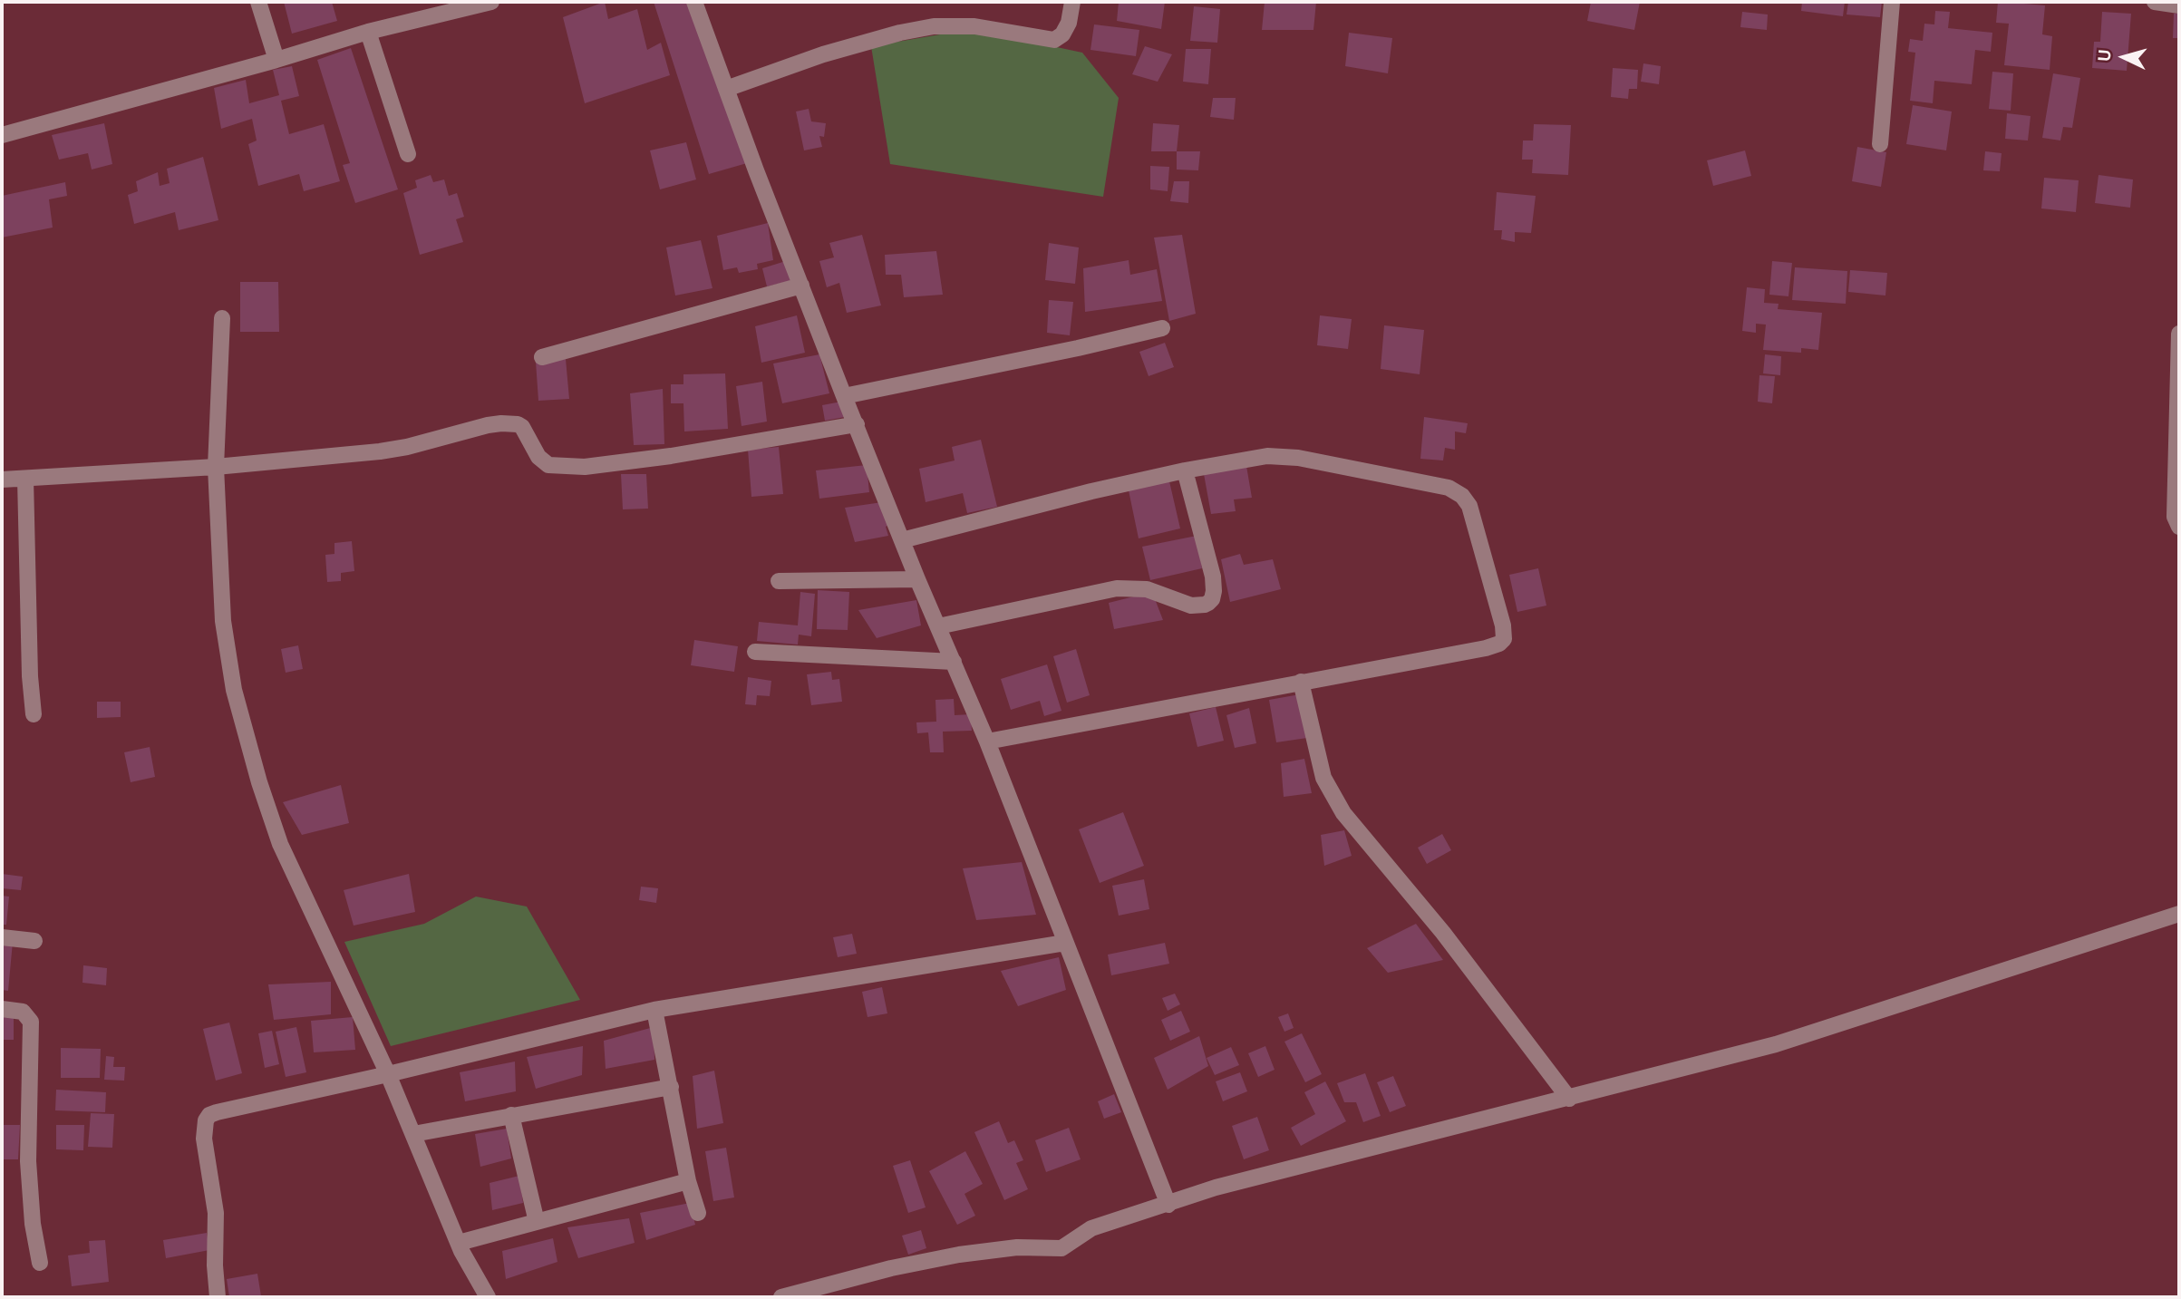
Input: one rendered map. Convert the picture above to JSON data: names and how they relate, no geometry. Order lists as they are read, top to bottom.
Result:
{
  "north": "left"
}
